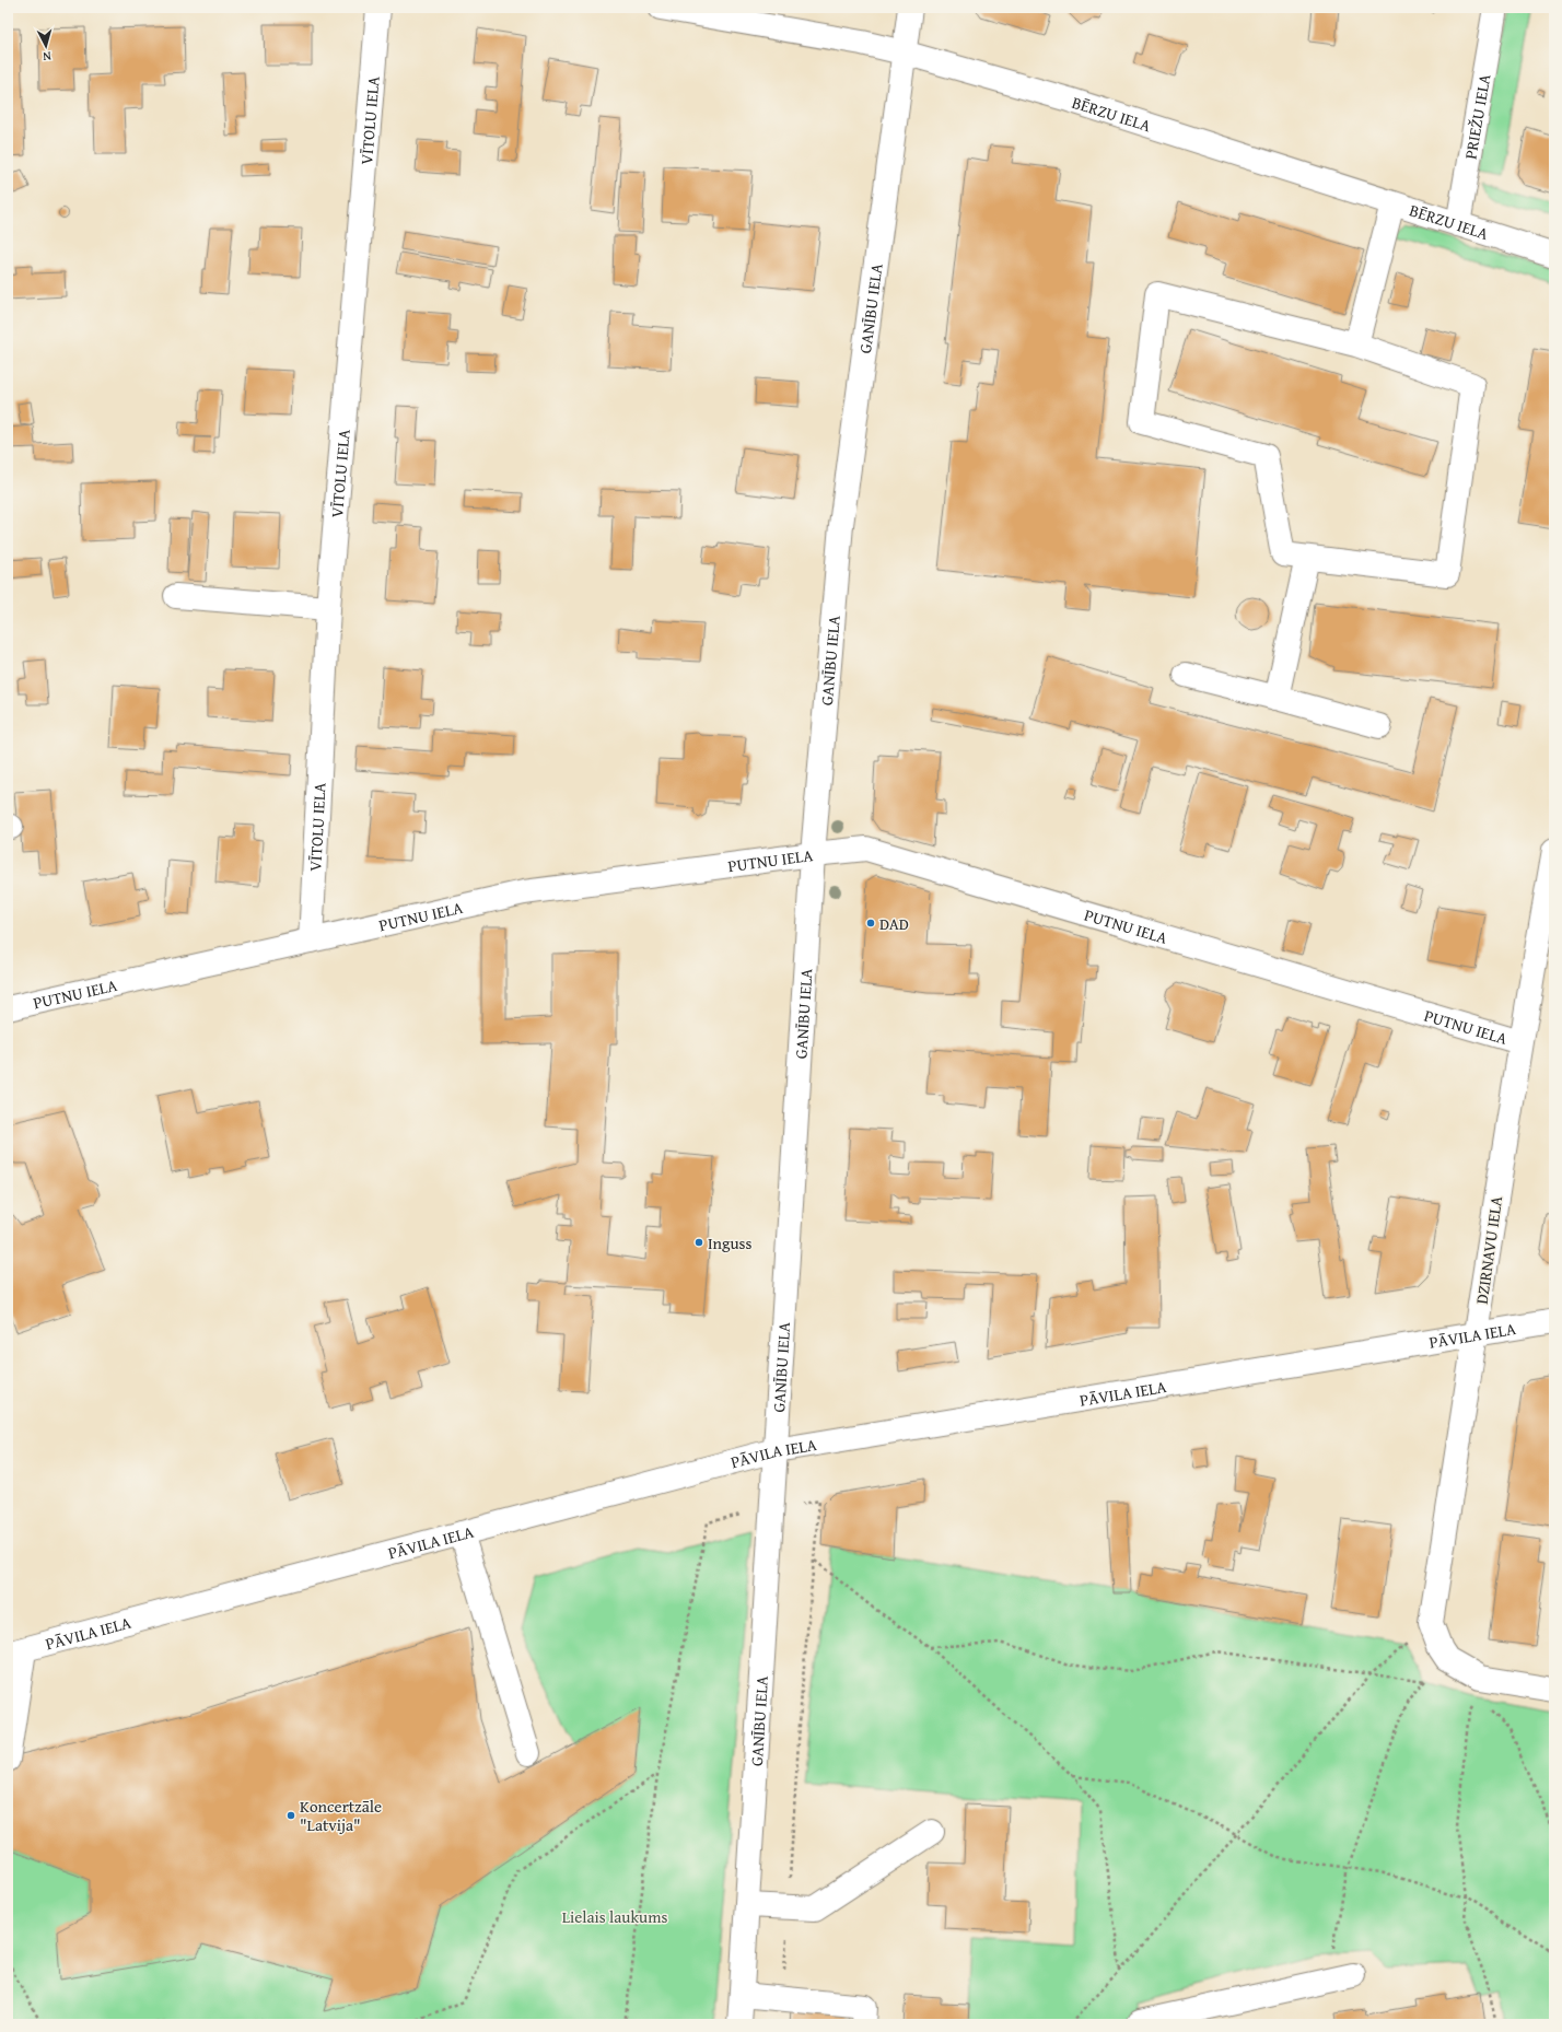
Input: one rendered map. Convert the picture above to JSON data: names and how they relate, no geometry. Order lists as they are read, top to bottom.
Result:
{
  "streets": {
    "street": [
      "BĒRZU IELA",
      "PRIEŽU IELA",
      "VĪTOLU IELA",
      "GANĪBU IELA",
      "PUTNU IELA",
      "DZIRNAVU IELA",
      "PĀVILA IELA"
    ]
  },
  "crossings": [
    ["BĒRZU IELA", "PRIEŽU IELA"],
    ["BĒRZU IELA", "GANĪBU IELA"],
    ["VĪTOLU IELA", "PUTNU IELA"],
    ["GANĪBU IELA", "PUTNU IELA"],
    ["GANĪBU IELA", "PĀVILA IELA"],
    ["PUTNU IELA", "DZIRNAVU IELA"],
    ["DZIRNAVU IELA", "PĀVILA IELA"]
  ],
  "parks": ["Lielais laukums"],
  "places": ["DAD", "Inguss", "Koncertzāle \"Latvija\""],
  "north": "bottom"
}
